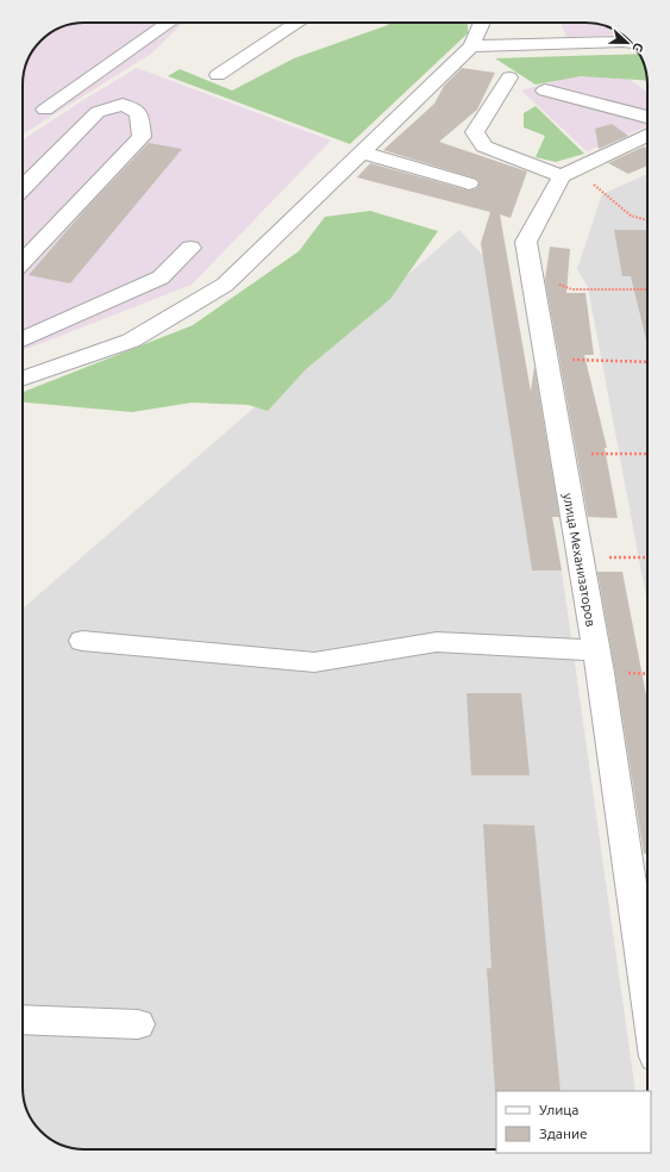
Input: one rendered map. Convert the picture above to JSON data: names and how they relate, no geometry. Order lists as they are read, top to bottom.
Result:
{
  "streets": {
    "street": ["улица Механизаторов"]
  },
  "legend": ["Улица", "Здание"],
  "north": "right"
}
